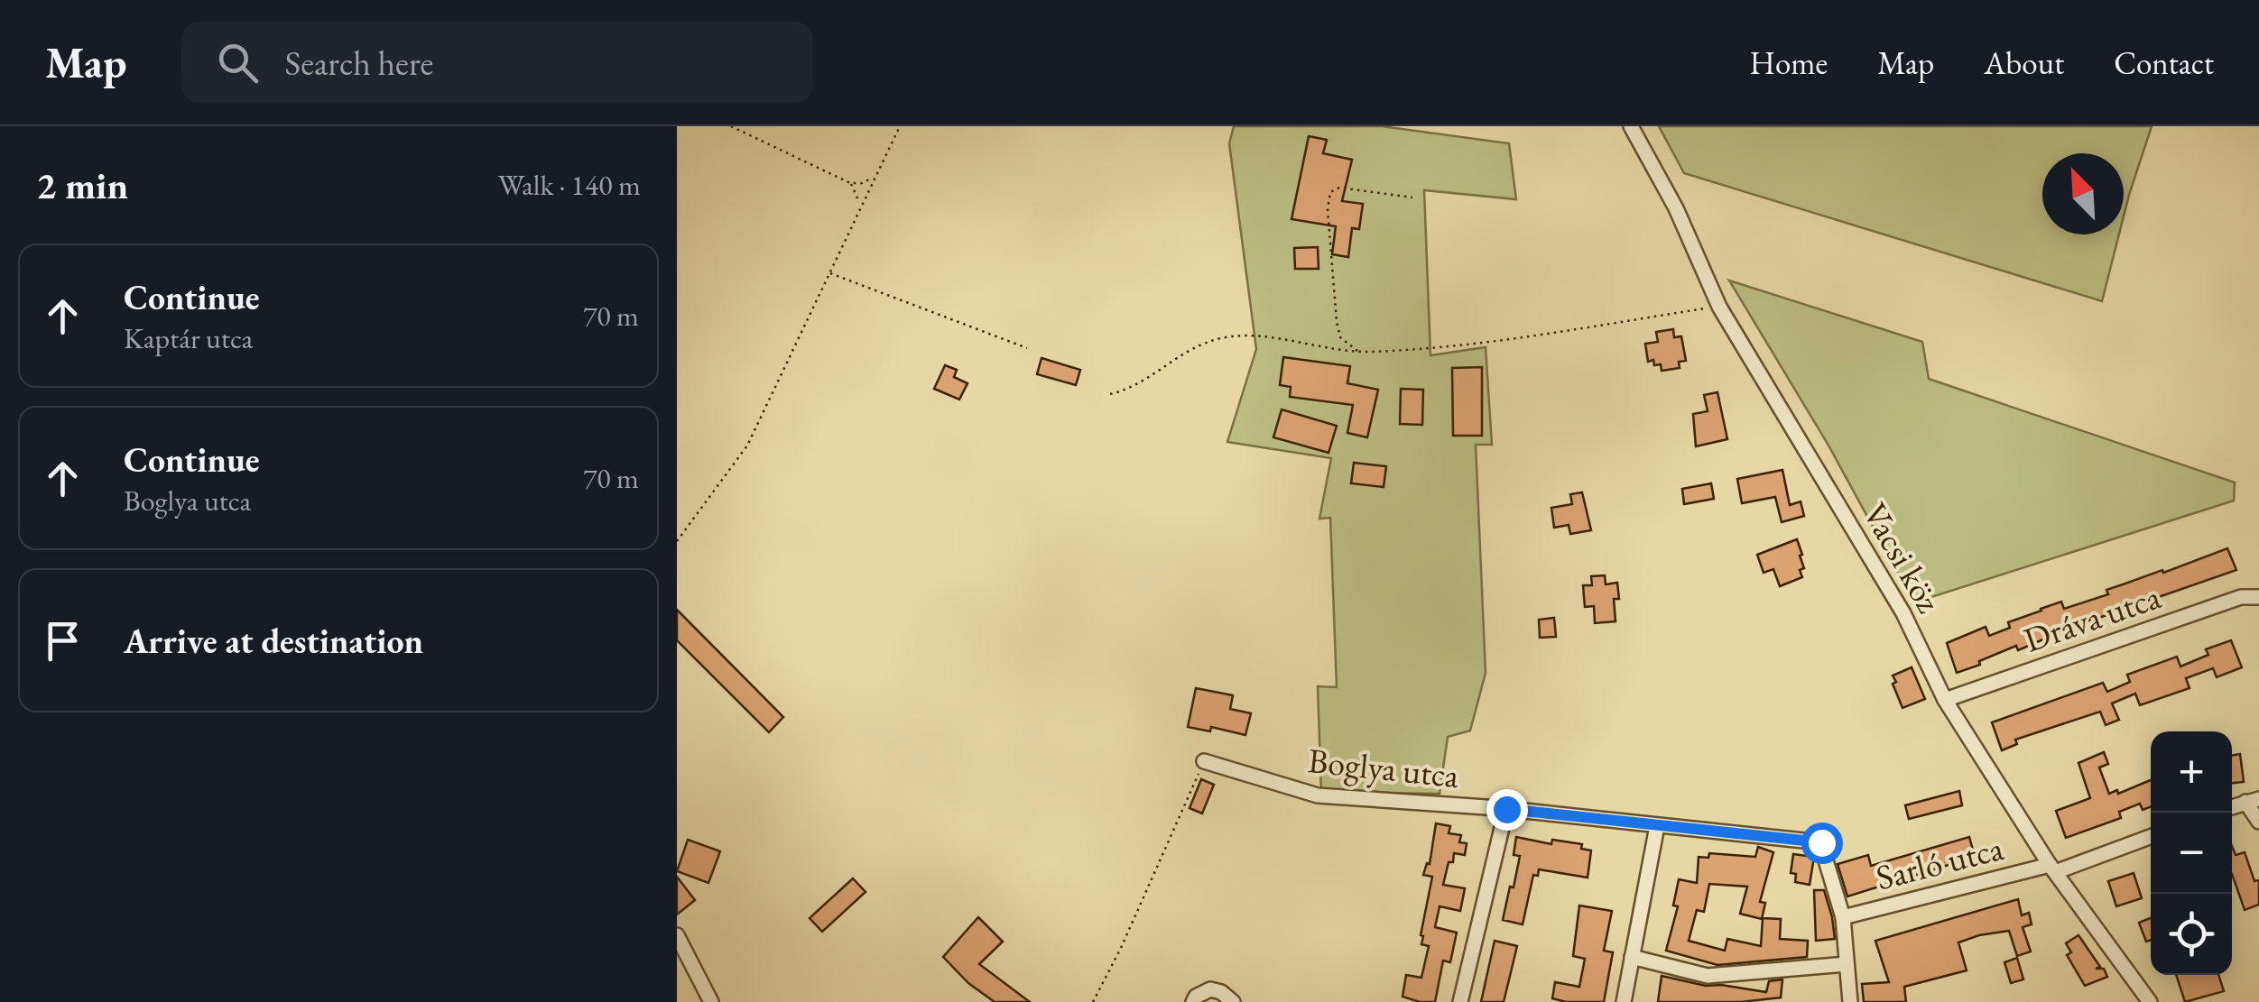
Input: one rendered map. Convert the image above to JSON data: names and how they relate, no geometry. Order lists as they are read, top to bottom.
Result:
{
  "streets": {
    "street": [
      "Vacsi köz",
      "Dráva utca",
      "Boglya utca",
      "Sarló utca"
    ]
  },
  "crossings": [
    ["Vacsi köz", "Dráva utca"],
    ["Vacsi köz", "Sarló utca"],
    ["Boglya utca", "Sarló utca"]
  ],
  "north": "top left",
  "page": {
    "header": "Map",
    "search": "Search here",
    "nav": [
      "Home",
      "Map",
      "About",
      "Contact"
    ],
    "heading": ["2 min", "Walk · 140 m"],
    "list": [
      ["Continue", "Kaptár utca", "70 m"],
      ["Continue", "Boglya utca", "70 m"],
      "Arrive at destination"
    ],
    "map_buttons": ["+", "−"]
  }
}
